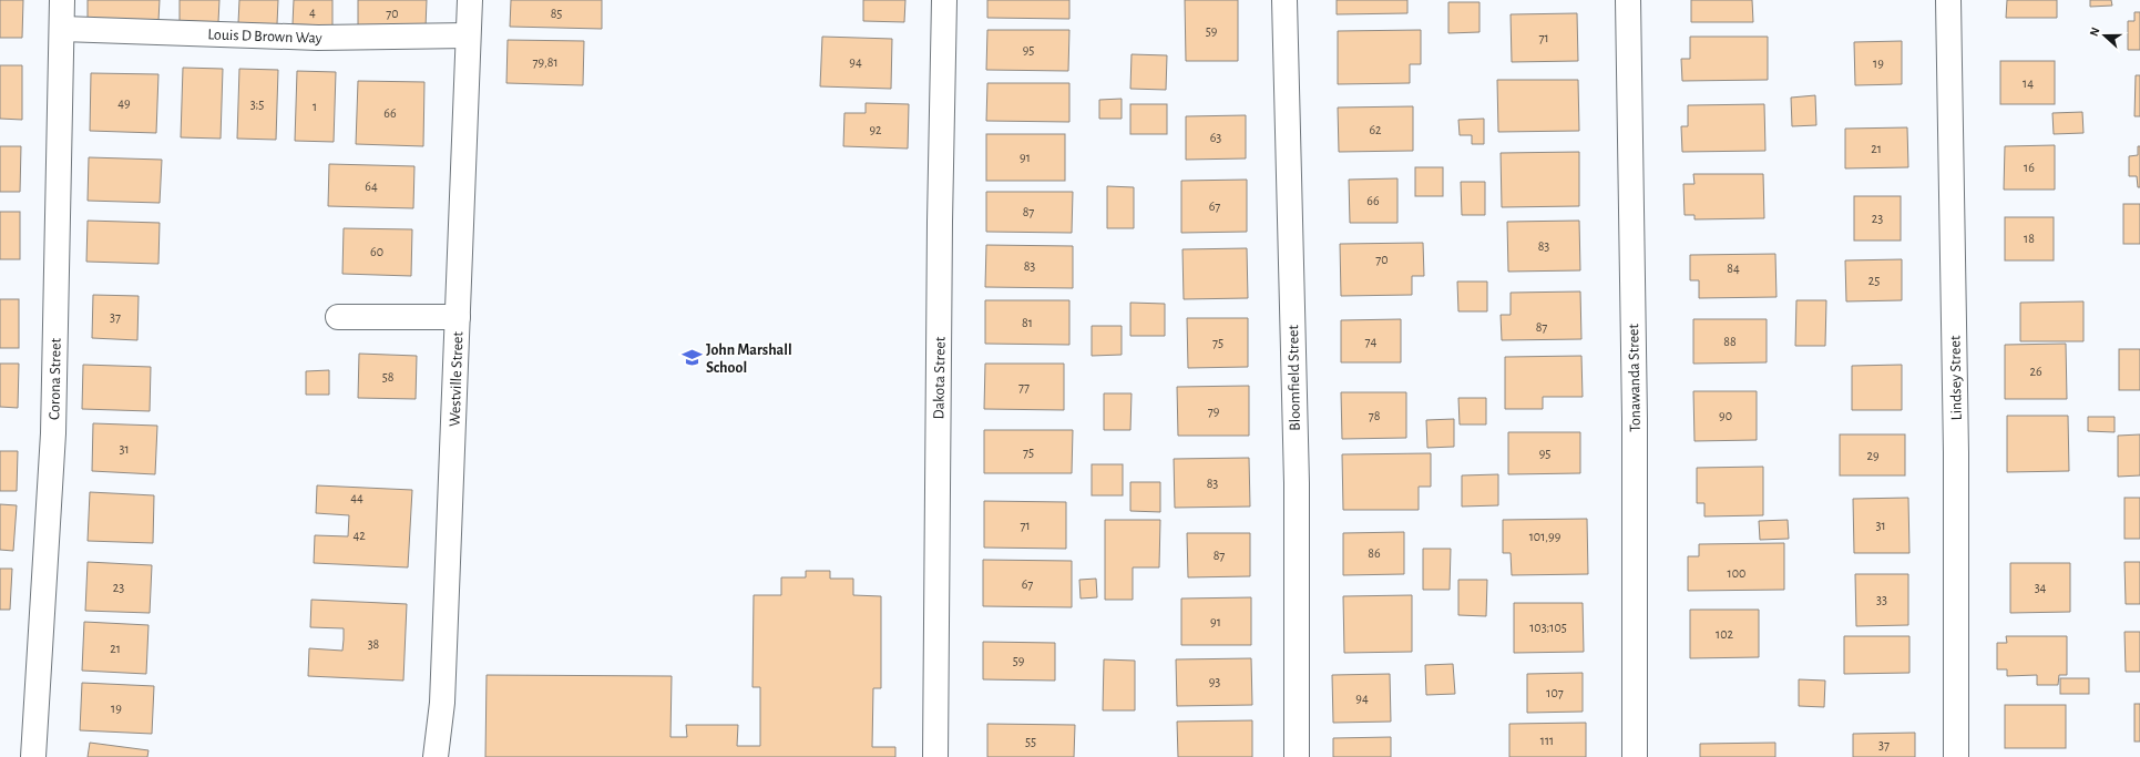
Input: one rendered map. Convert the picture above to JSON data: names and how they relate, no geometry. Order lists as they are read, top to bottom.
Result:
{
  "streets": {
    "street": [
      "Louis D Brown Way",
      "Dakota Street",
      "Bloomfield Street",
      "Tonawanda Street",
      "Lindsey Street",
      "Corona Street",
      "Westville Street"
    ]
  },
  "crossings": [
    ["Louis D Brown Way", "Corona Street"],
    ["Louis D Brown Way", "Westville Street"]
  ],
  "places": {
    "school or university": ["John Marshall School"]
  },
  "house_numbers": [
    "4",
    "70",
    "85",
    "59",
    "71",
    "95",
    "79,81",
    "94",
    "19",
    "14",
    "49",
    "3;5",
    "1",
    "66",
    "92",
    "62",
    "63",
    "21",
    "91",
    "16",
    "64",
    "66",
    "67",
    "87",
    "23",
    "18",
    "83",
    "60",
    "70",
    "83",
    "84",
    "25",
    "37",
    "81",
    "87",
    "74",
    "88",
    "75",
    "26",
    "58",
    "77",
    "79",
    "78",
    "90",
    "31",
    "75",
    "95",
    "29",
    "83",
    "44",
    "71",
    "31",
    "42",
    "101,99",
    "86",
    "87",
    "100",
    "67",
    "23",
    "34",
    "33",
    "91",
    "103;105",
    "102",
    "38",
    "21",
    "59",
    "93",
    "107",
    "94",
    "19",
    "111",
    "55",
    "37"
  ],
  "north": "left"
}
